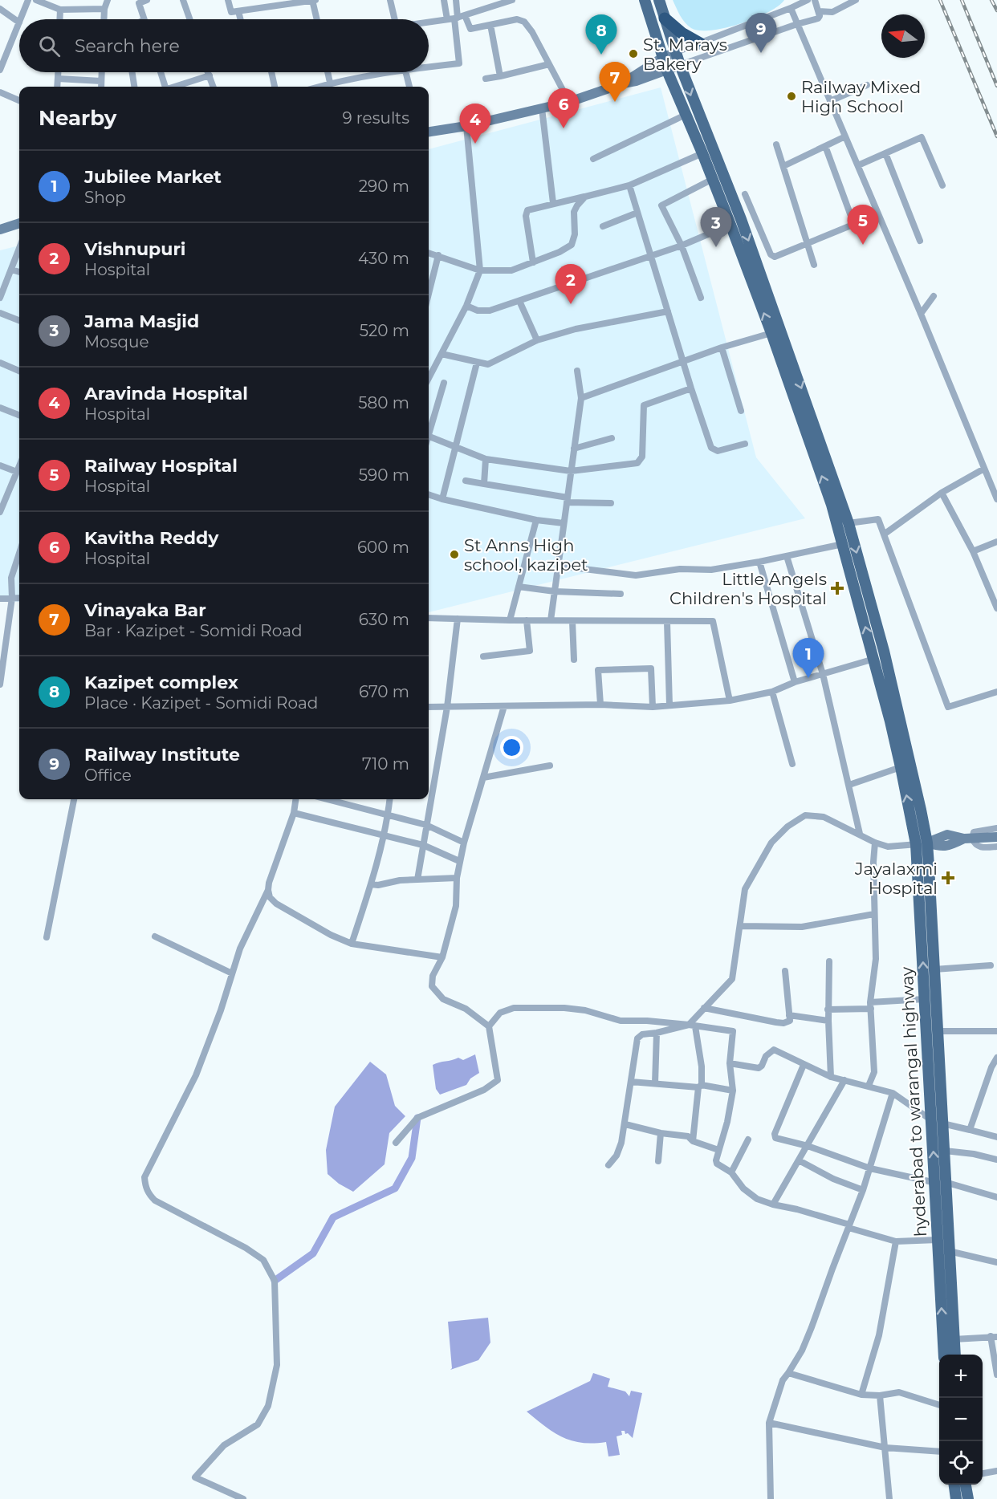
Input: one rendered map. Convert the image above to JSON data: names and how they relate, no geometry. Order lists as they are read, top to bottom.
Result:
{
  "streets": {
    "main road": ["hyderabad to warangal highway"]
  },
  "places": {
    "other": ["St. Marays Bakery", "Railway Mixed High School", "St Anns High school, kazipet"],
    "health": ["Little Angels Children's Hospital", "Jayalaxmi Hospital"]
  },
  "north": "left",
  "page": {
    "pins": [
      "9",
      "8",
      "7",
      "6",
      "4",
      "5",
      "3",
      "2",
      "1"
    ],
    "search": "Search here",
    "heading": ["Nearby", "9 results"],
    "list": [
      {
        "mark": "1",
        "name": "Jubilee Market",
        "note": "Shop",
        "value": "290 m"
      },
      {
        "mark": "2",
        "name": "Vishnupuri",
        "note": "Hospital",
        "value": "430 m"
      },
      {
        "mark": "3",
        "name": "Jama Masjid",
        "note": "Mosque",
        "value": "520 m"
      },
      {
        "mark": "4",
        "name": "Aravinda Hospital",
        "note": "Hospital",
        "value": "580 m"
      },
      {
        "mark": "5",
        "name": "Railway Hospital",
        "note": "Hospital",
        "value": "590 m"
      },
      {
        "mark": "6",
        "name": "Kavitha Reddy",
        "note": "Hospital",
        "value": "600 m"
      },
      {
        "mark": "7",
        "name": "Vinayaka Bar",
        "note": "Bar · Kazipet - Somidi Road",
        "value": "630 m"
      },
      {
        "mark": "8",
        "name": "Kazipet complex",
        "note": "Place · Kazipet - Somidi Road",
        "value": "670 m"
      },
      {
        "mark": "9",
        "name": "Railway Institute",
        "note": "Office",
        "value": "710 m"
      }
    ],
    "map_buttons": ["+", "−"]
  }
}
